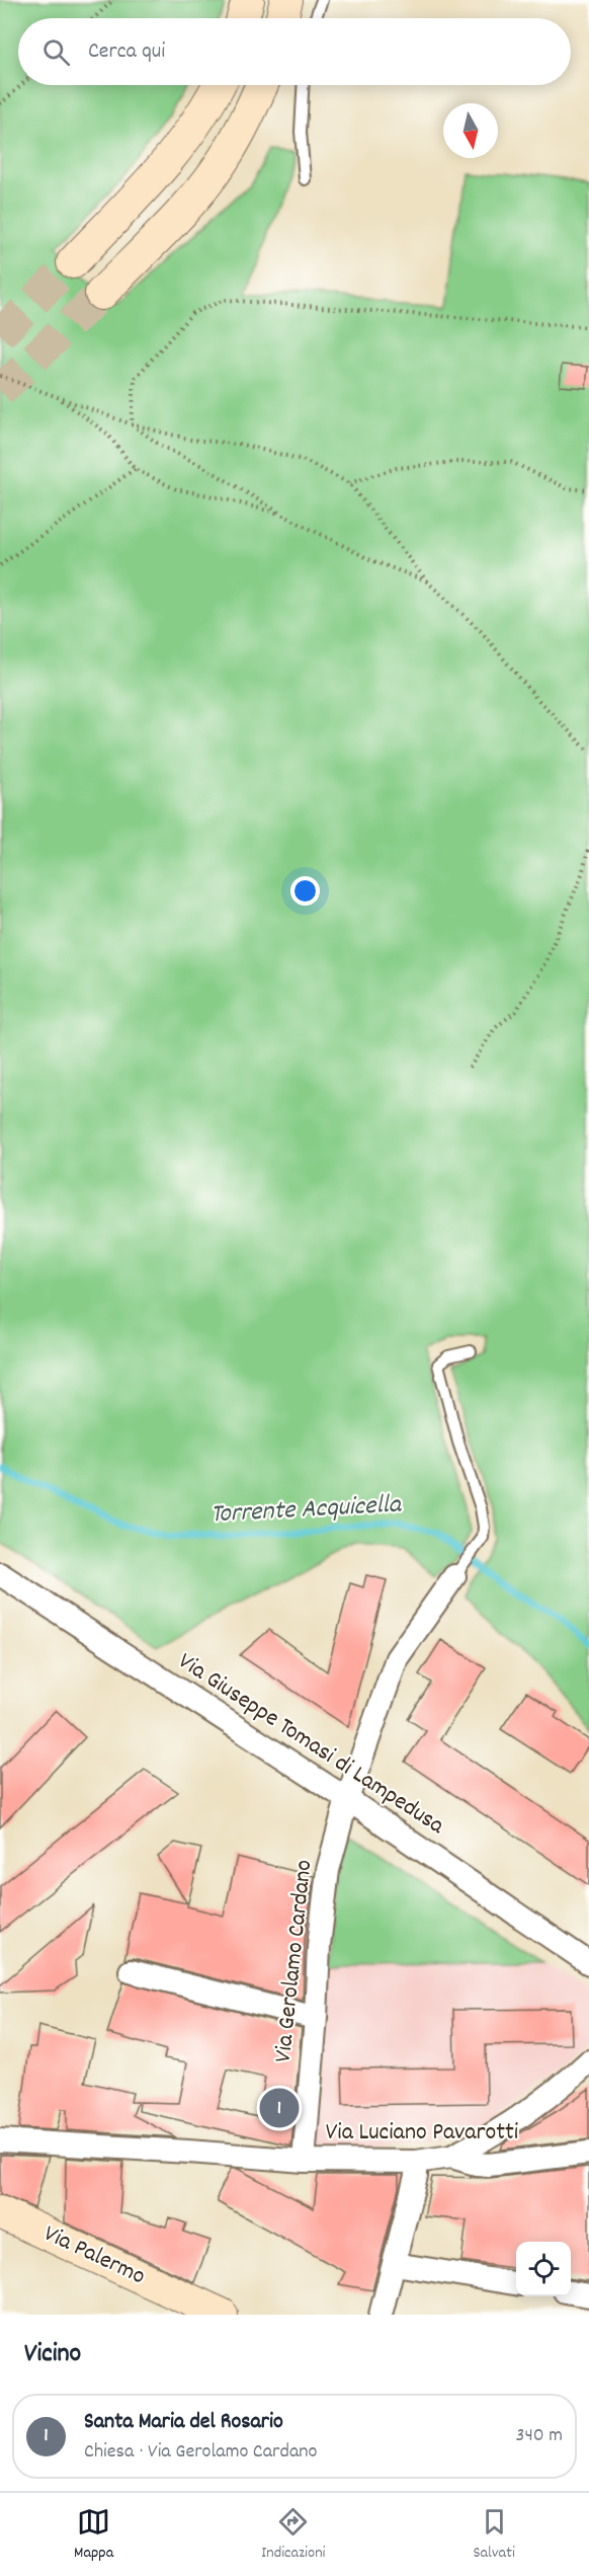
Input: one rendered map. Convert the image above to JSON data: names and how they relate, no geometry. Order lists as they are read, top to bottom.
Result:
{
  "streets": {
    "main road": ["Via Palermo"],
    "street": ["Via Giuseppe Tomasi di Lampedusa", "Via Gerolamo Cardano", "Via Luciano Pavarotti"]
  },
  "crossings": [
    ["Via Giuseppe Tomasi di Lampedusa", "Via Gerolamo Cardano"],
    ["Via Gerolamo Cardano", "Via Luciano Pavarotti"]
  ],
  "water": ["Torrente Acquicella"],
  "north": "bottom",
  "page": {
    "search": "Cerca qui",
    "pins": "1",
    "heading": "Vicino",
    "list": [
      {
        "mark": "1",
        "name": "Santa Maria del Rosario",
        "note": "Chiesa · Via Gerolamo Cardano",
        "value": "340 m"
      }
    ],
    "nav": ["Mappa", "Indicazioni", "Salvati"]
  }
}
